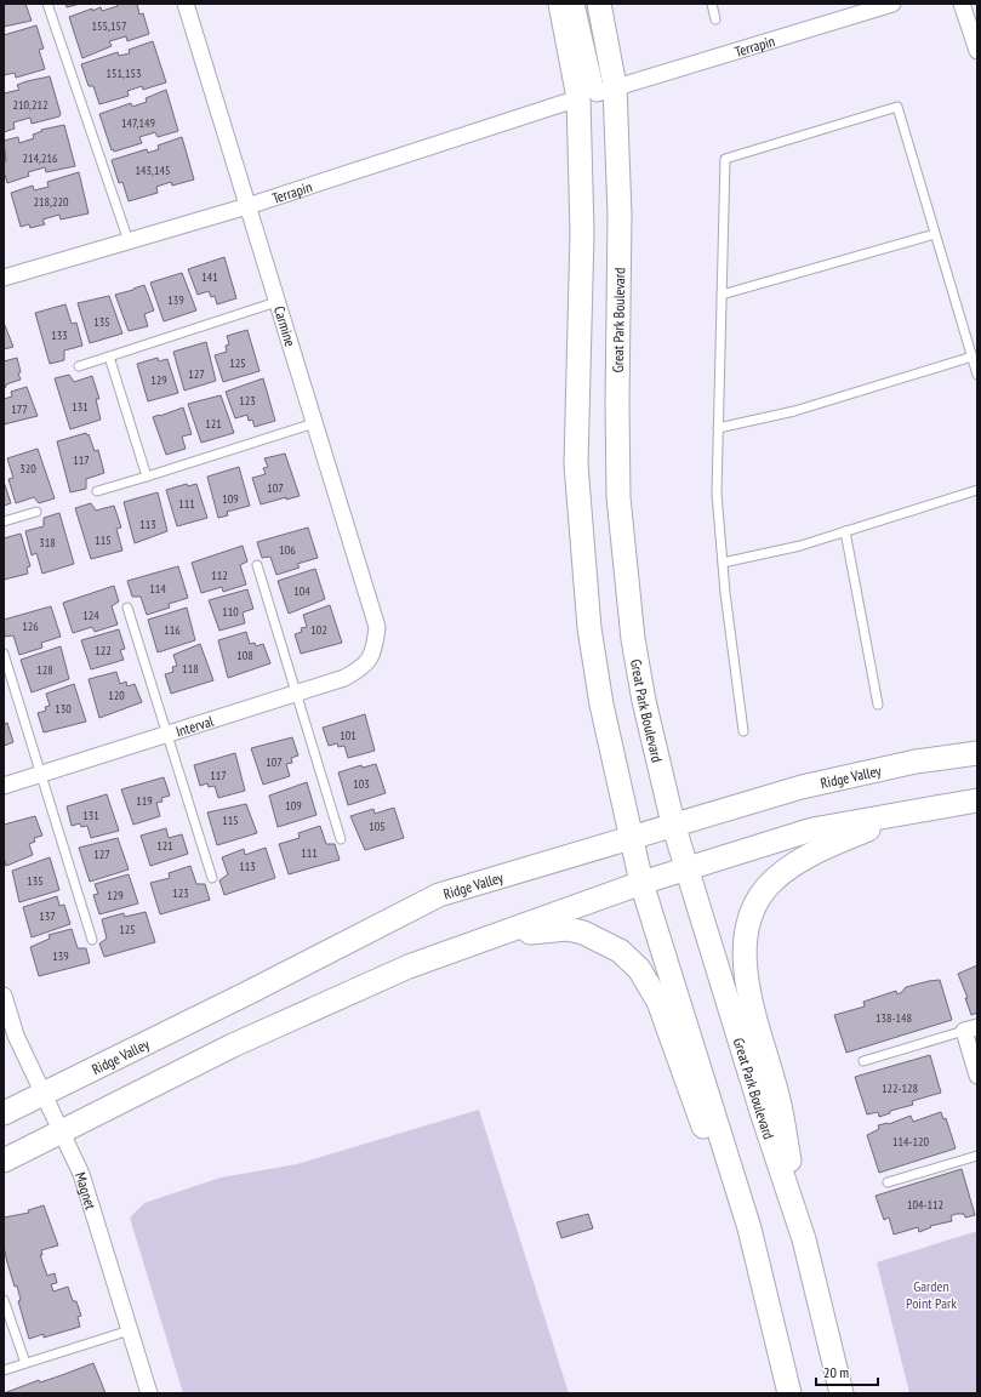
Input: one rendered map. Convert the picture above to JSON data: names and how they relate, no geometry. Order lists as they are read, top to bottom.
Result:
{
  "streets": {
    "main road": ["Great Park Boulevard", "Ridge Valley"],
    "street": [
      "Terrapin",
      "Carmine",
      "Interval",
      "Magnet"
    ]
  },
  "crossings": [
    ["Terrapin", "Great Park Boulevard"],
    ["Terrapin", "Carmine"],
    ["Great Park Boulevard", "Ridge Valley"],
    ["Carmine", "Interval"],
    ["Ridge Valley", "Magnet"]
  ],
  "parks": ["Garden Point Park"],
  "house_numbers": [
    "155,157",
    "151,153",
    "210,212",
    "147,149",
    "214,216",
    "143,145",
    "218,220",
    "141",
    "139",
    "135",
    "133",
    "125",
    "127",
    "129",
    "123",
    "131",
    "177",
    "121",
    "117",
    "320",
    "107",
    "109",
    "111",
    "113",
    "115",
    "318",
    "106",
    "112",
    "114",
    "104",
    "110",
    "124",
    "126",
    "116",
    "102",
    "122",
    "108",
    "118",
    "128",
    "120",
    "130",
    "101",
    "107",
    "117",
    "103",
    "119",
    "109",
    "131",
    "115",
    "105",
    "121",
    "111",
    "127",
    "113",
    "135",
    "123",
    "129",
    "137",
    "125",
    "139",
    "138-148",
    "122-128",
    "114-120",
    "104-112"
  ],
  "scale_bar": "20 m"
}
